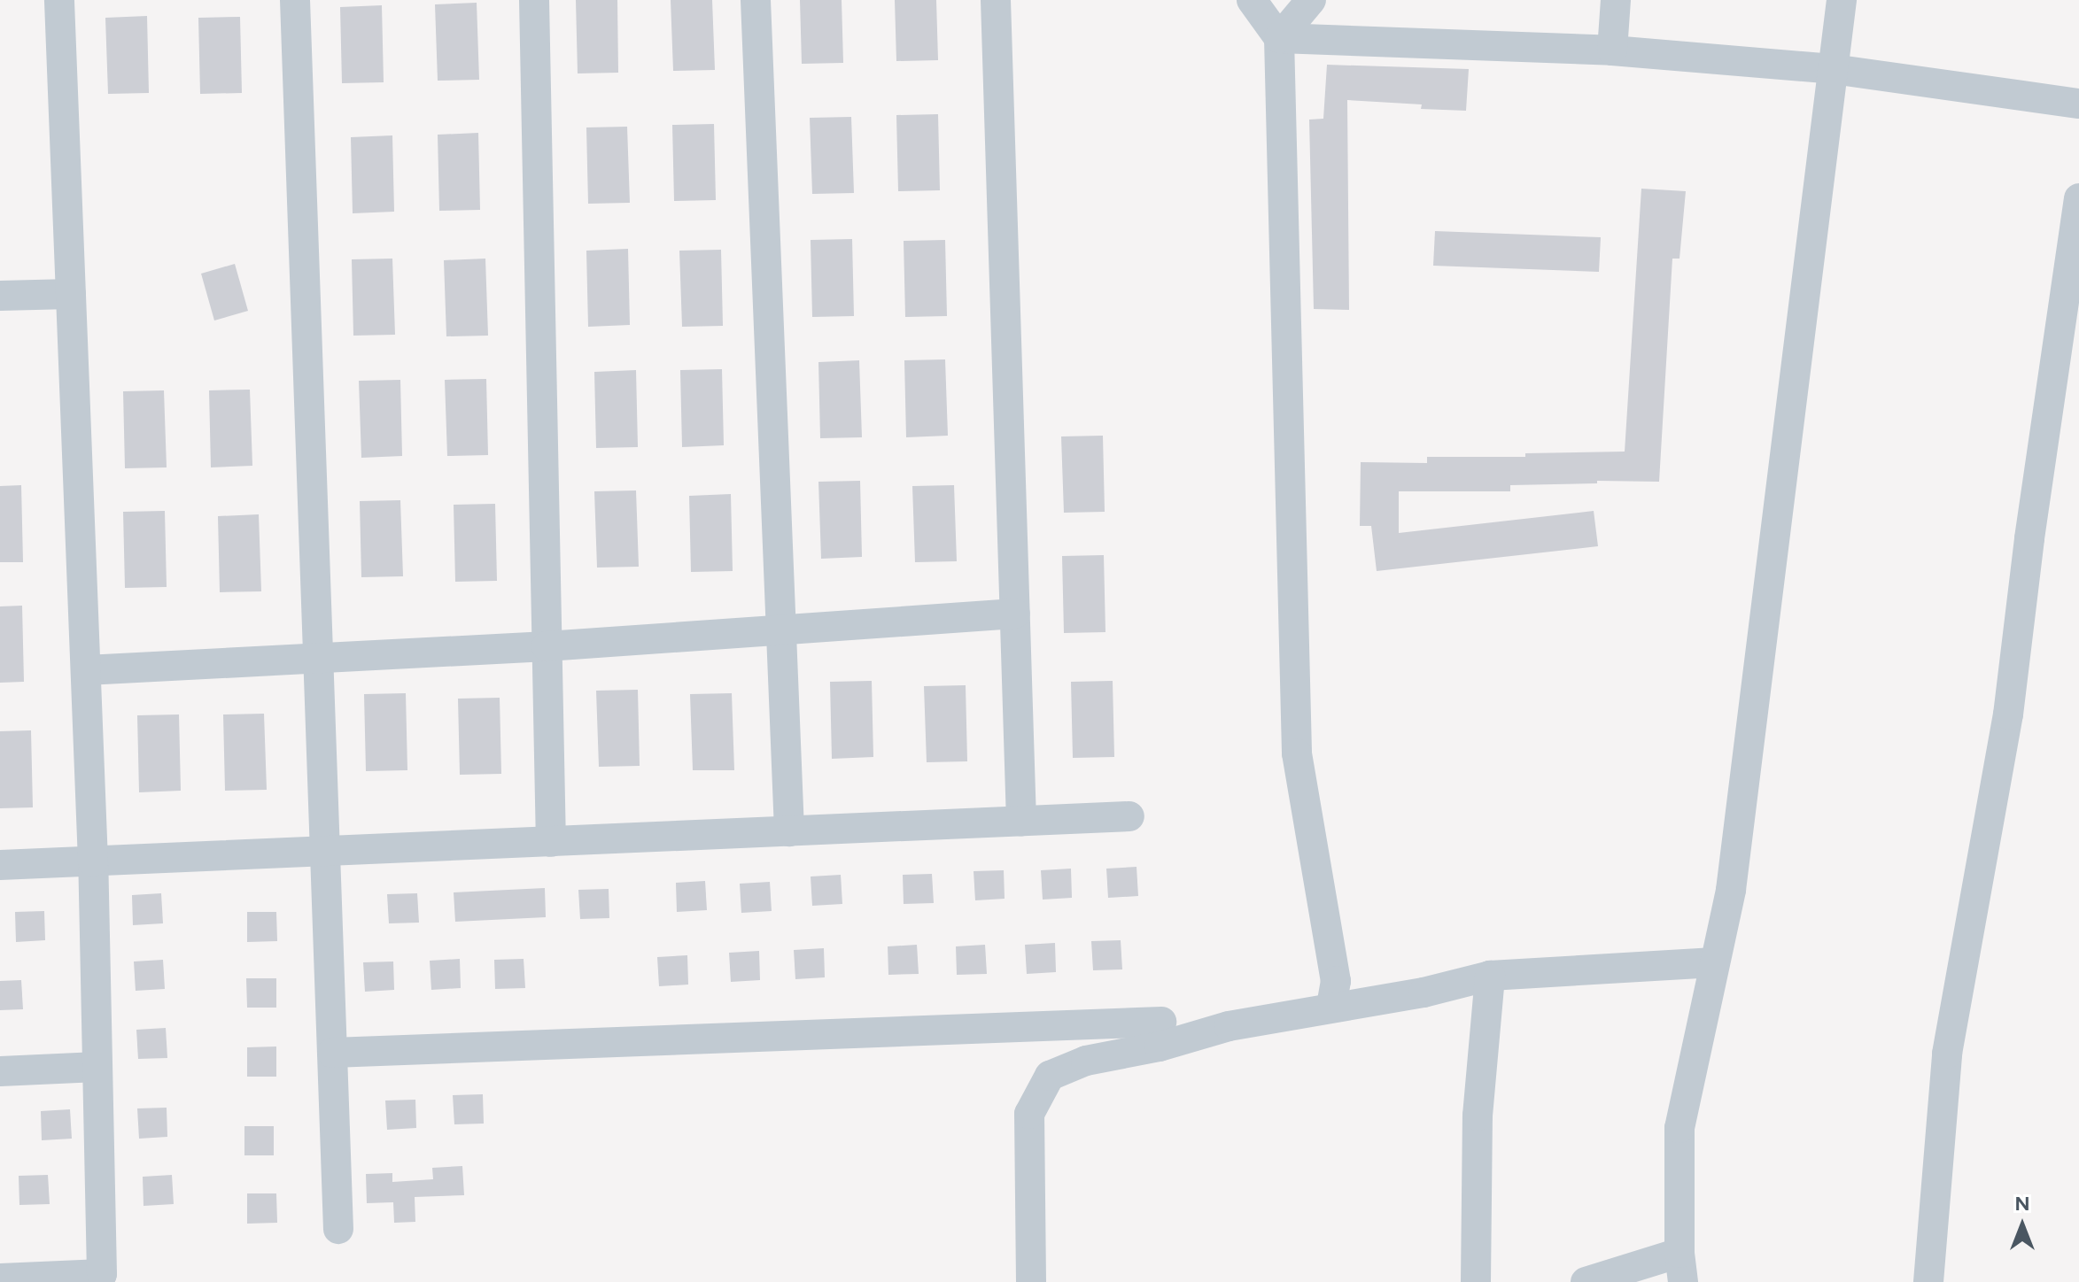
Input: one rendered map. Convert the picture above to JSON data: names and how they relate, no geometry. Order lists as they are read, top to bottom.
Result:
{
  "north": "top"
}
